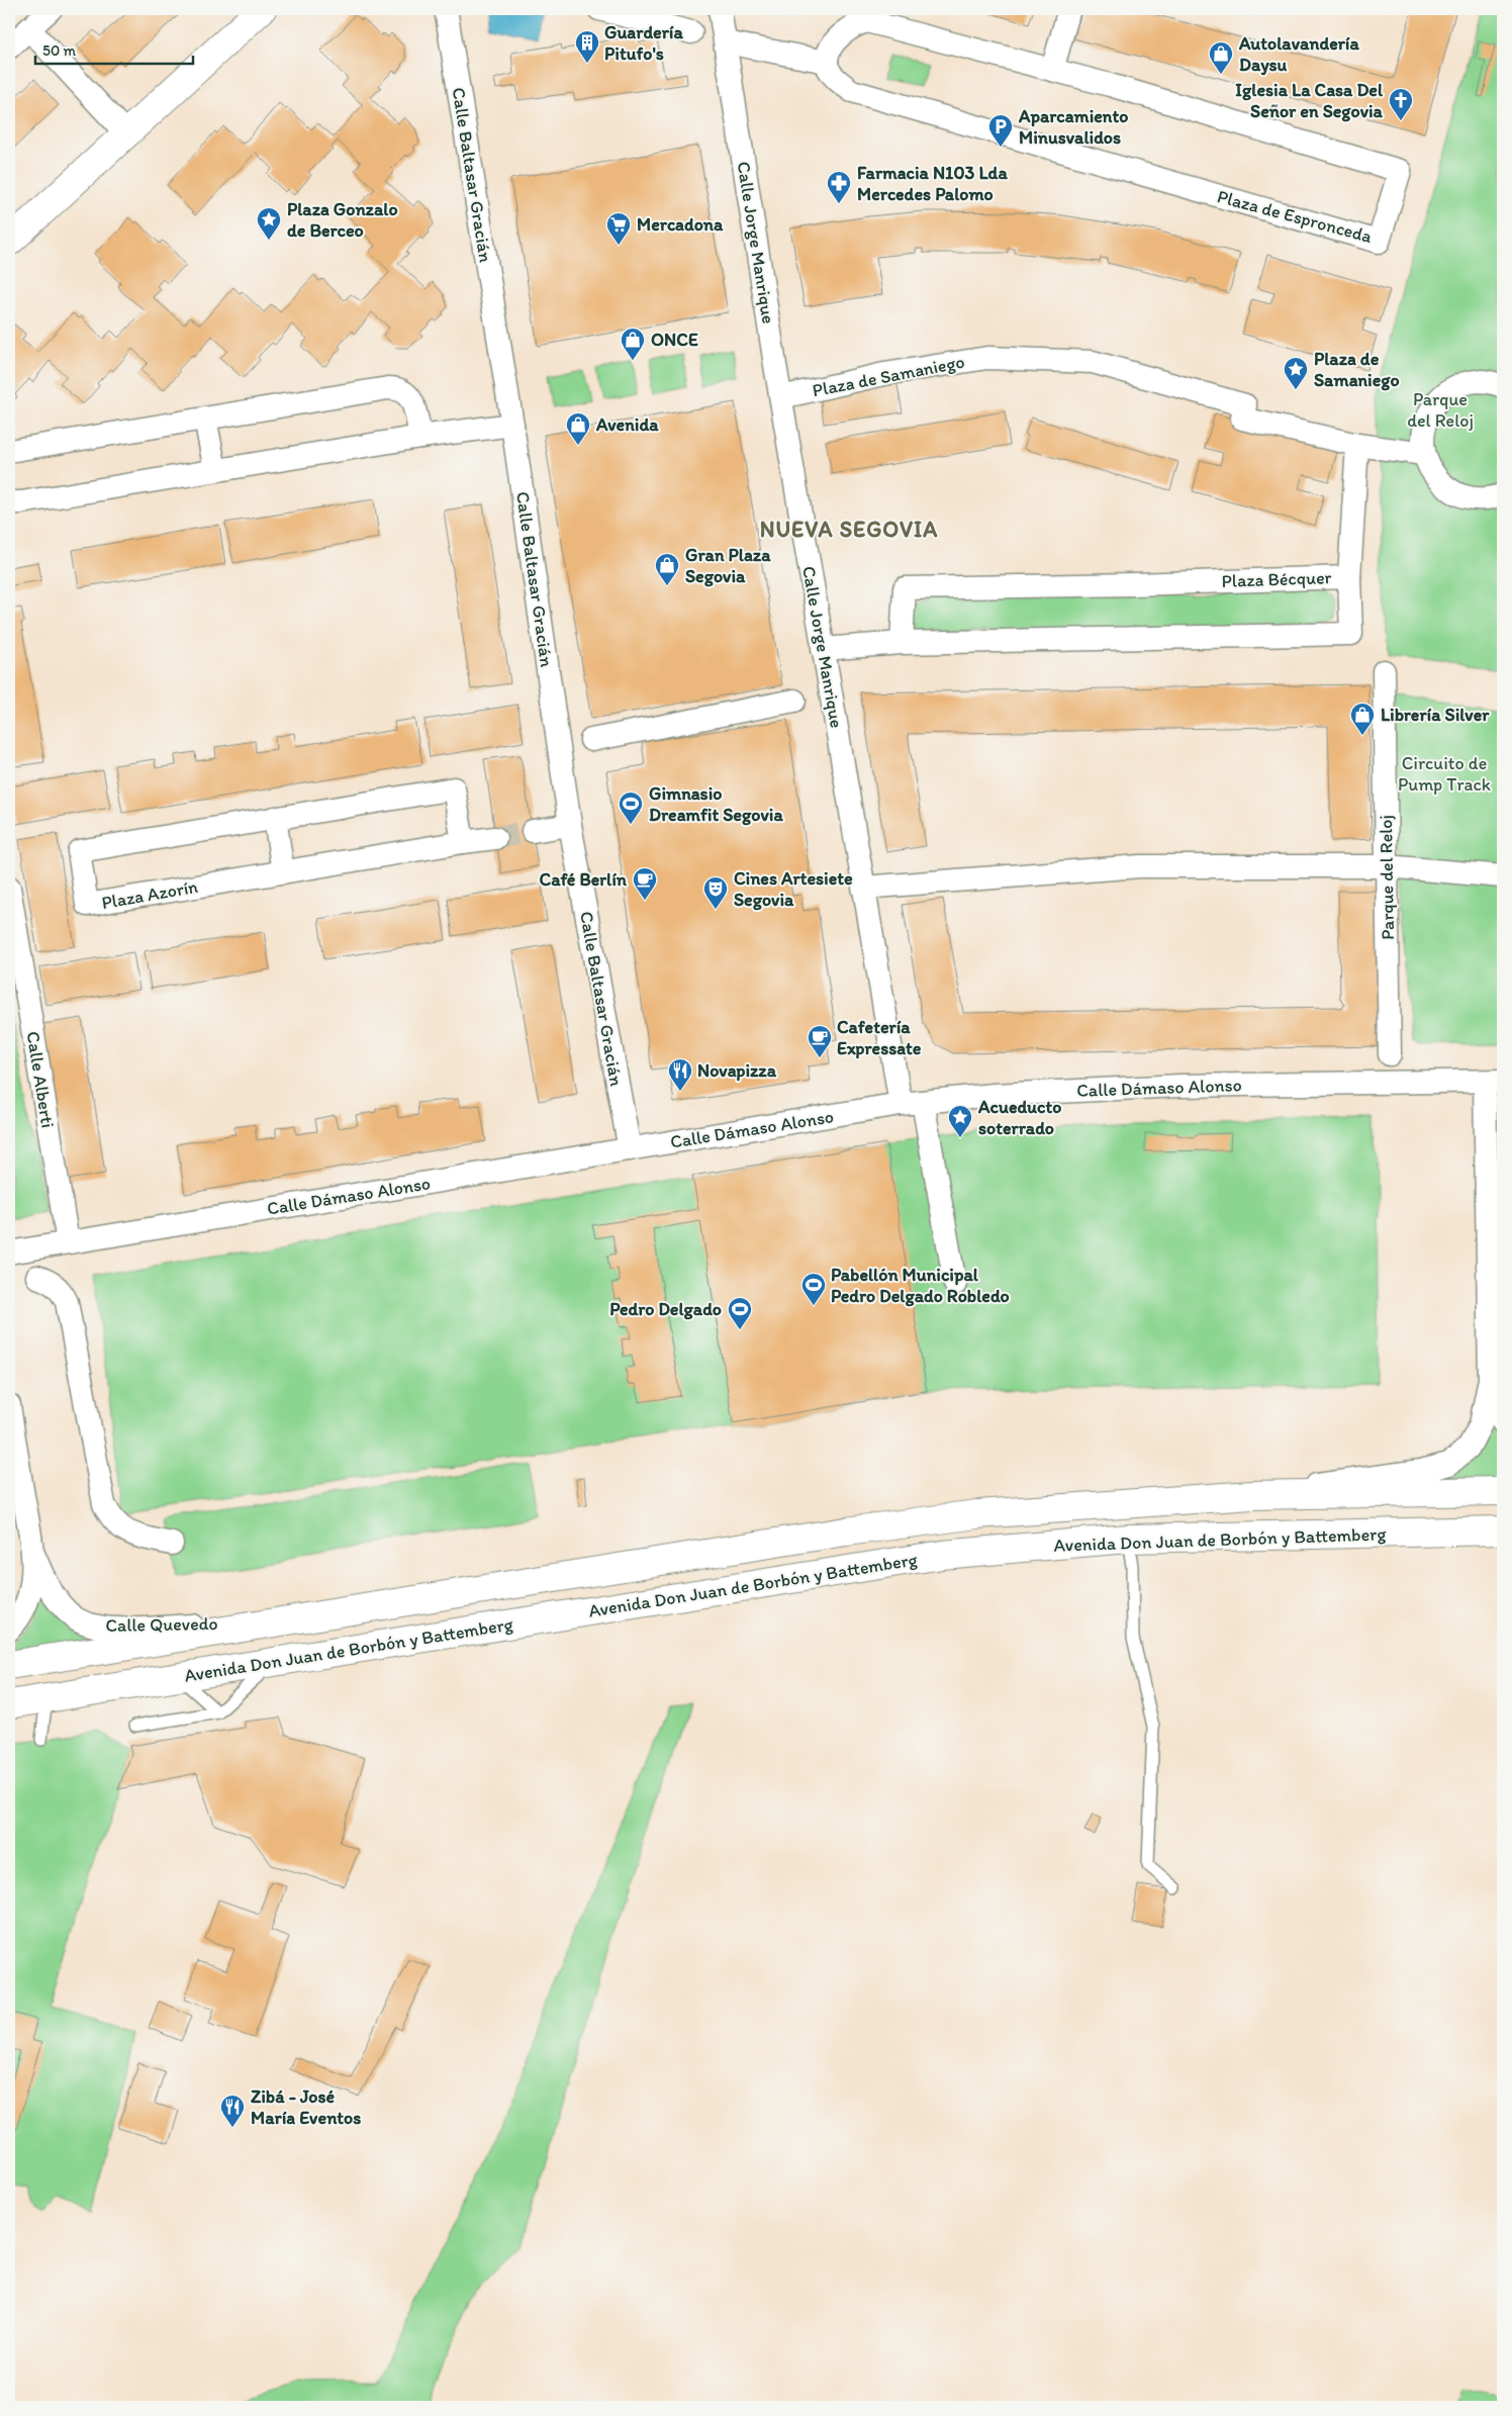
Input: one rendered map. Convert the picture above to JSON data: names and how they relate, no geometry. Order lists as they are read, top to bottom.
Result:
{
  "streets": {
    "main road": ["Avenida Don Juan de Borbón y Battemberg"],
    "street": [
      "Calle Baltasar Gracián",
      "Plaza de Espronceda",
      "Calle Jorge Manrique",
      "Plaza de Samaniego",
      "Plaza Bécquer",
      "Parque del Reloj",
      "Plaza Azorín",
      "Calle Alberti",
      "Calle Dámaso Alonso",
      "Calle Quevedo"
    ]
  },
  "crossings": [
    ["Calle Baltasar Gracián", "Calle Dámaso Alonso"],
    ["Calle Jorge Manrique", "Plaza de Samaniego"],
    ["Calle Jorge Manrique", "Plaza Bécquer"],
    ["Calle Jorge Manrique", "Calle Dámaso Alonso"],
    ["Calle Alberti", "Calle Dámaso Alonso"],
    ["Avenida Don Juan de Borbón y Battemberg", "Calle Quevedo"]
  ],
  "districts": ["NUEVA SEGOVIA"],
  "parks": ["Parque del Reloj", "Circuito de Pump Track"],
  "places": {
    "building": ["Guardería Pitufo's"],
    "shop": [
      "Autolavandería Daysu",
      "ONCE",
      "Avenida",
      "Gran Plaza Segovia",
      "Librería Silver"
    ],
    "church": ["Iglesia La Casa Del Señor en Segovia"],
    "parking": ["Aparcamiento Minusvalidos"],
    "pharmacy": ["Farmacia N103 Lda Mercedes Palomo"],
    "place": ["Plaza Gonzalo de Berceo", "Plaza de Samaniego", "Acueducto soterrado"],
    "supermarket": ["Mercadona"],
    "sports": ["Gimnasio Dreamfit Segovia", "Pabellón Municipal Pedro Delgado Robledo", "Pedro Delgado"],
    "cafe": ["Café Berlín", "Cafetería Expressate"],
    "theatre": ["Cines Artesiete Segovia"],
    "restaurant": ["Novapizza", "Zibá - José María Eventos"]
  },
  "scale_bar": "50 m"
}
